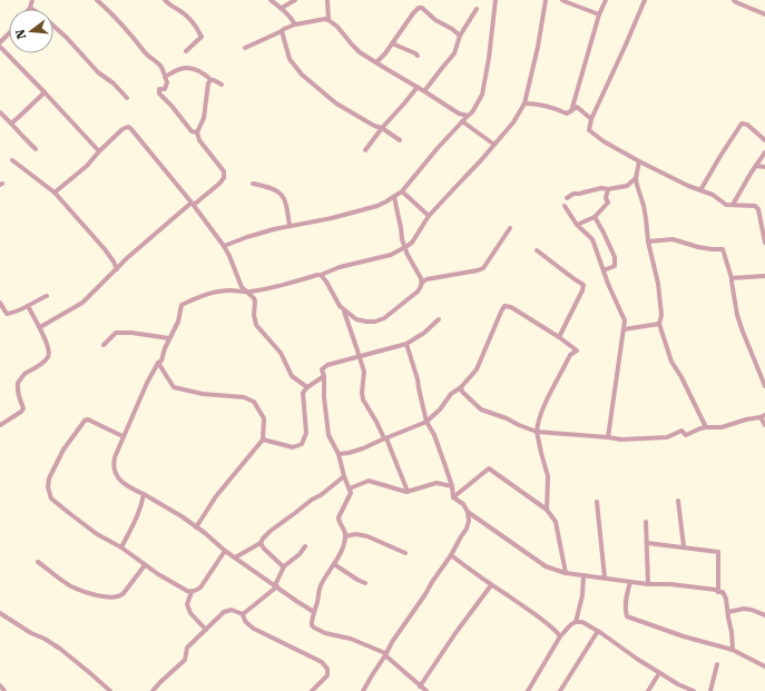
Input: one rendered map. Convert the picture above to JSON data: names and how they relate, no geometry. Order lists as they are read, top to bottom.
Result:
{
  "north": "left"
}
